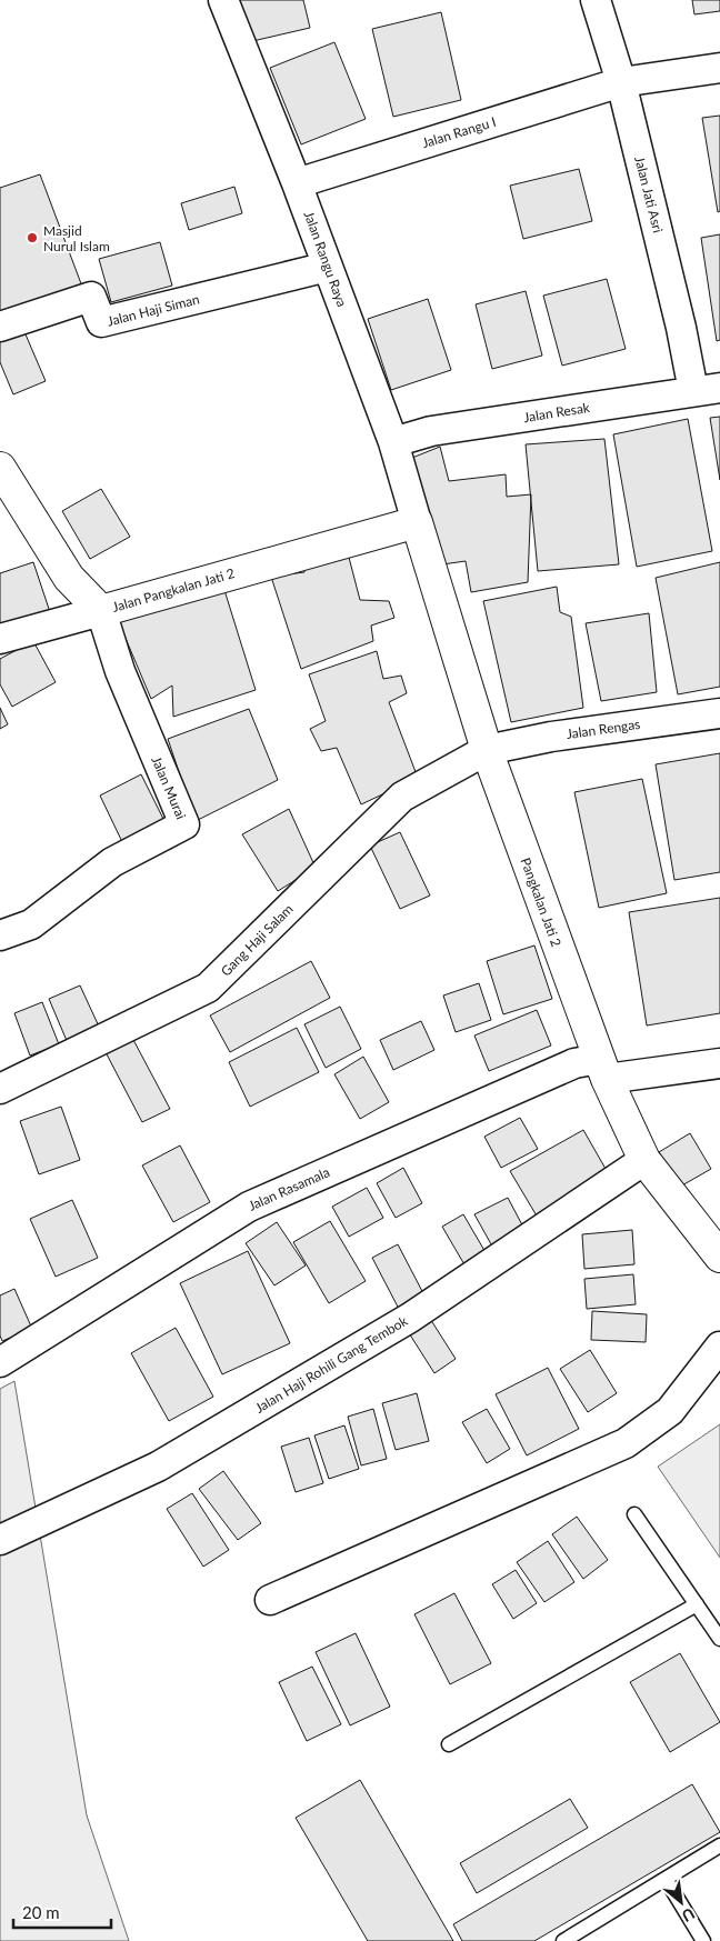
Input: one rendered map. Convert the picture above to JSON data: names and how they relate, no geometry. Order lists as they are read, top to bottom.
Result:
{
  "streets": {
    "street": [
      "Jalan Rangu I",
      "Jalan Jati Asri",
      "Jalan Rangu Raya",
      "Jalan Haji Siman",
      "Jalan Resak",
      "Jalan Pangkalan Jati 2",
      "Jalan Rengas",
      "Jalan Murai",
      "Pangkalan Jati 2",
      "Gang Haji Salam",
      "Jalan Rasamala",
      "Jalan Haji Rohili Gang Tembok"
    ]
  },
  "crossings": [
    ["Jalan Rangu I", "Jalan Jati Asri"],
    ["Jalan Rangu I", "Jalan Rangu Raya"],
    ["Jalan Jati Asri", "Jalan Resak"],
    ["Jalan Rangu Raya", "Jalan Haji Siman"],
    ["Jalan Rangu Raya", "Jalan Resak"],
    ["Jalan Rangu Raya", "Jalan Pangkalan Jati 2"],
    ["Jalan Rangu Raya", "Pangkalan Jati 2"],
    ["Jalan Pangkalan Jati 2", "Jalan Murai"],
    ["Jalan Pangkalan Jati 2", "Pangkalan Jati 2"],
    ["Jalan Rengas", "Pangkalan Jati 2"],
    ["Jalan Rengas", "Gang Haji Salam"],
    ["Pangkalan Jati 2", "Gang Haji Salam"],
    ["Pangkalan Jati 2", "Jalan Rasamala"],
    ["Pangkalan Jati 2", "Jalan Haji Rohili Gang Tembok"]
  ],
  "places": ["Masjid Nurul Islam"],
  "scale_bar": "20 m",
  "north": "bottom right"
}
